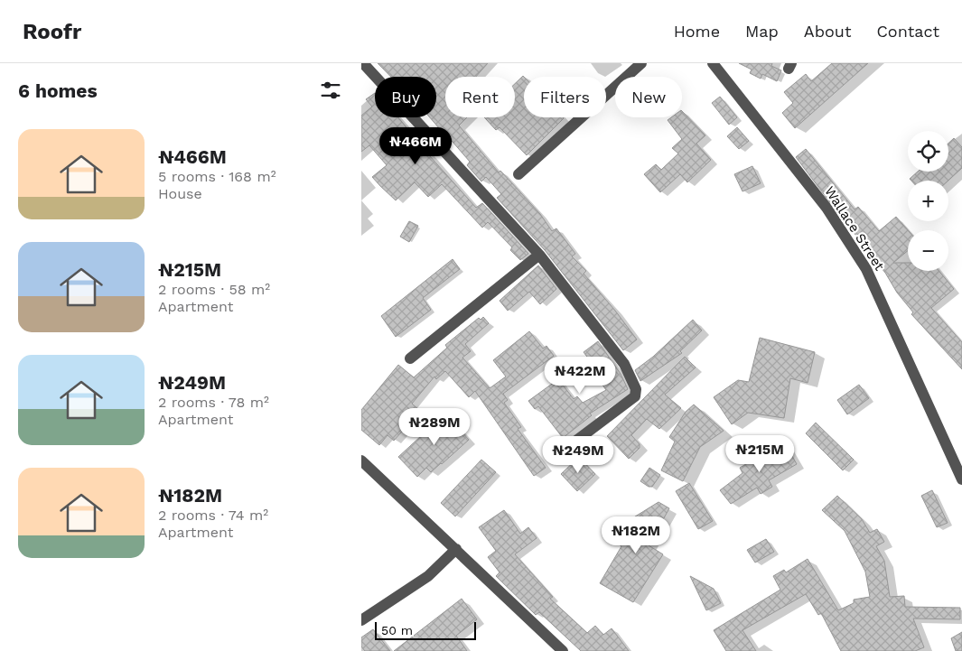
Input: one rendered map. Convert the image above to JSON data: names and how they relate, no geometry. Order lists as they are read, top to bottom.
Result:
{
  "streets": {
    "street": ["Wallace Street"]
  },
  "scale_bar": "50 m",
  "page": {
    "header": "Roofr",
    "nav": [
      "Home",
      "Map",
      "About",
      "Contact"
    ],
    "heading": "6 homes",
    "chip": [
      "Buy",
      "Rent",
      "Filters",
      "New"
    ],
    "list": [
      {
        "name": "₦466M",
        "note": "5 rooms · 168 m² · House"
      },
      {
        "name": "₦215M",
        "note": "2 rooms · 58 m² · Apartment"
      },
      {
        "name": "₦249M",
        "note": "2 rooms · 78 m² · Apartment"
      },
      {
        "name": "₦182M",
        "note": "2 rooms · 74 m² · Apartment"
      }
    ],
    "price": [
      "₦466M",
      "₦422M",
      "₦289M",
      "₦215M",
      "₦249M",
      "₦182M"
    ],
    "map_buttons": ["+", "−"],
    "scale": "50 m"
  }
}
